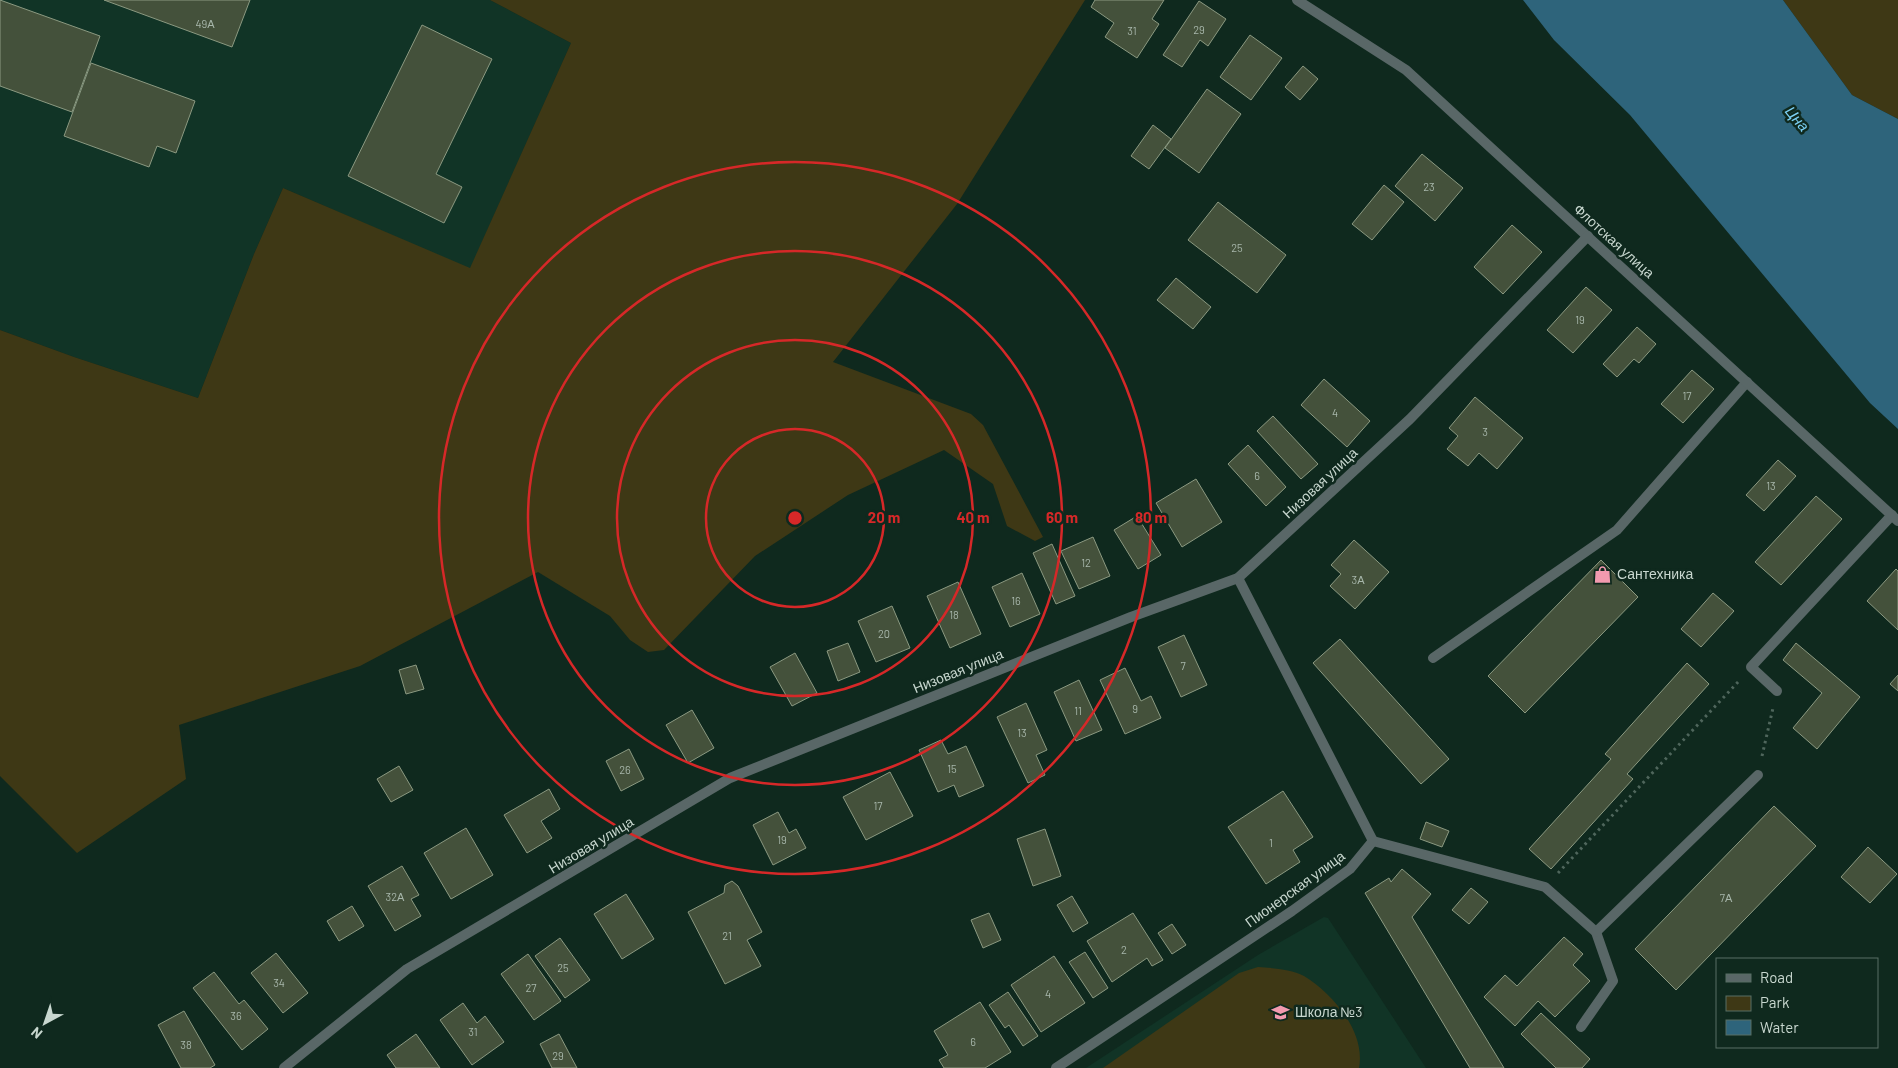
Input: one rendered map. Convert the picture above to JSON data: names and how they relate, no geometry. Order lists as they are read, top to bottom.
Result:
{
  "streets": {
    "street": ["Флотская улица", "Низовая улица", "Пионерская улица"]
  },
  "crossings": [
    ["Флотская улица", "Низовая улица"]
  ],
  "water": ["Цна"],
  "places": {
    "shop": ["Сантехника"],
    "school or university": ["Школа №3"]
  },
  "house_numbers": [
    "49А",
    "29",
    "31",
    "23",
    "25",
    "19",
    "17",
    "4",
    "3",
    "6",
    "13",
    "12",
    "3А",
    "16",
    "18",
    "20",
    "7",
    "9",
    "11",
    "13",
    "15",
    "26",
    "17",
    "19",
    "1",
    "32А",
    "7А",
    "21",
    "2",
    "25",
    "34",
    "27",
    "4",
    "36",
    "31",
    "6",
    "38",
    "29"
  ],
  "legend": ["Road", "Park", "Water"],
  "north": "bottom left",
  "rings": [
    "20 m",
    "40 m",
    "60 m",
    "80 m"
  ]
}
